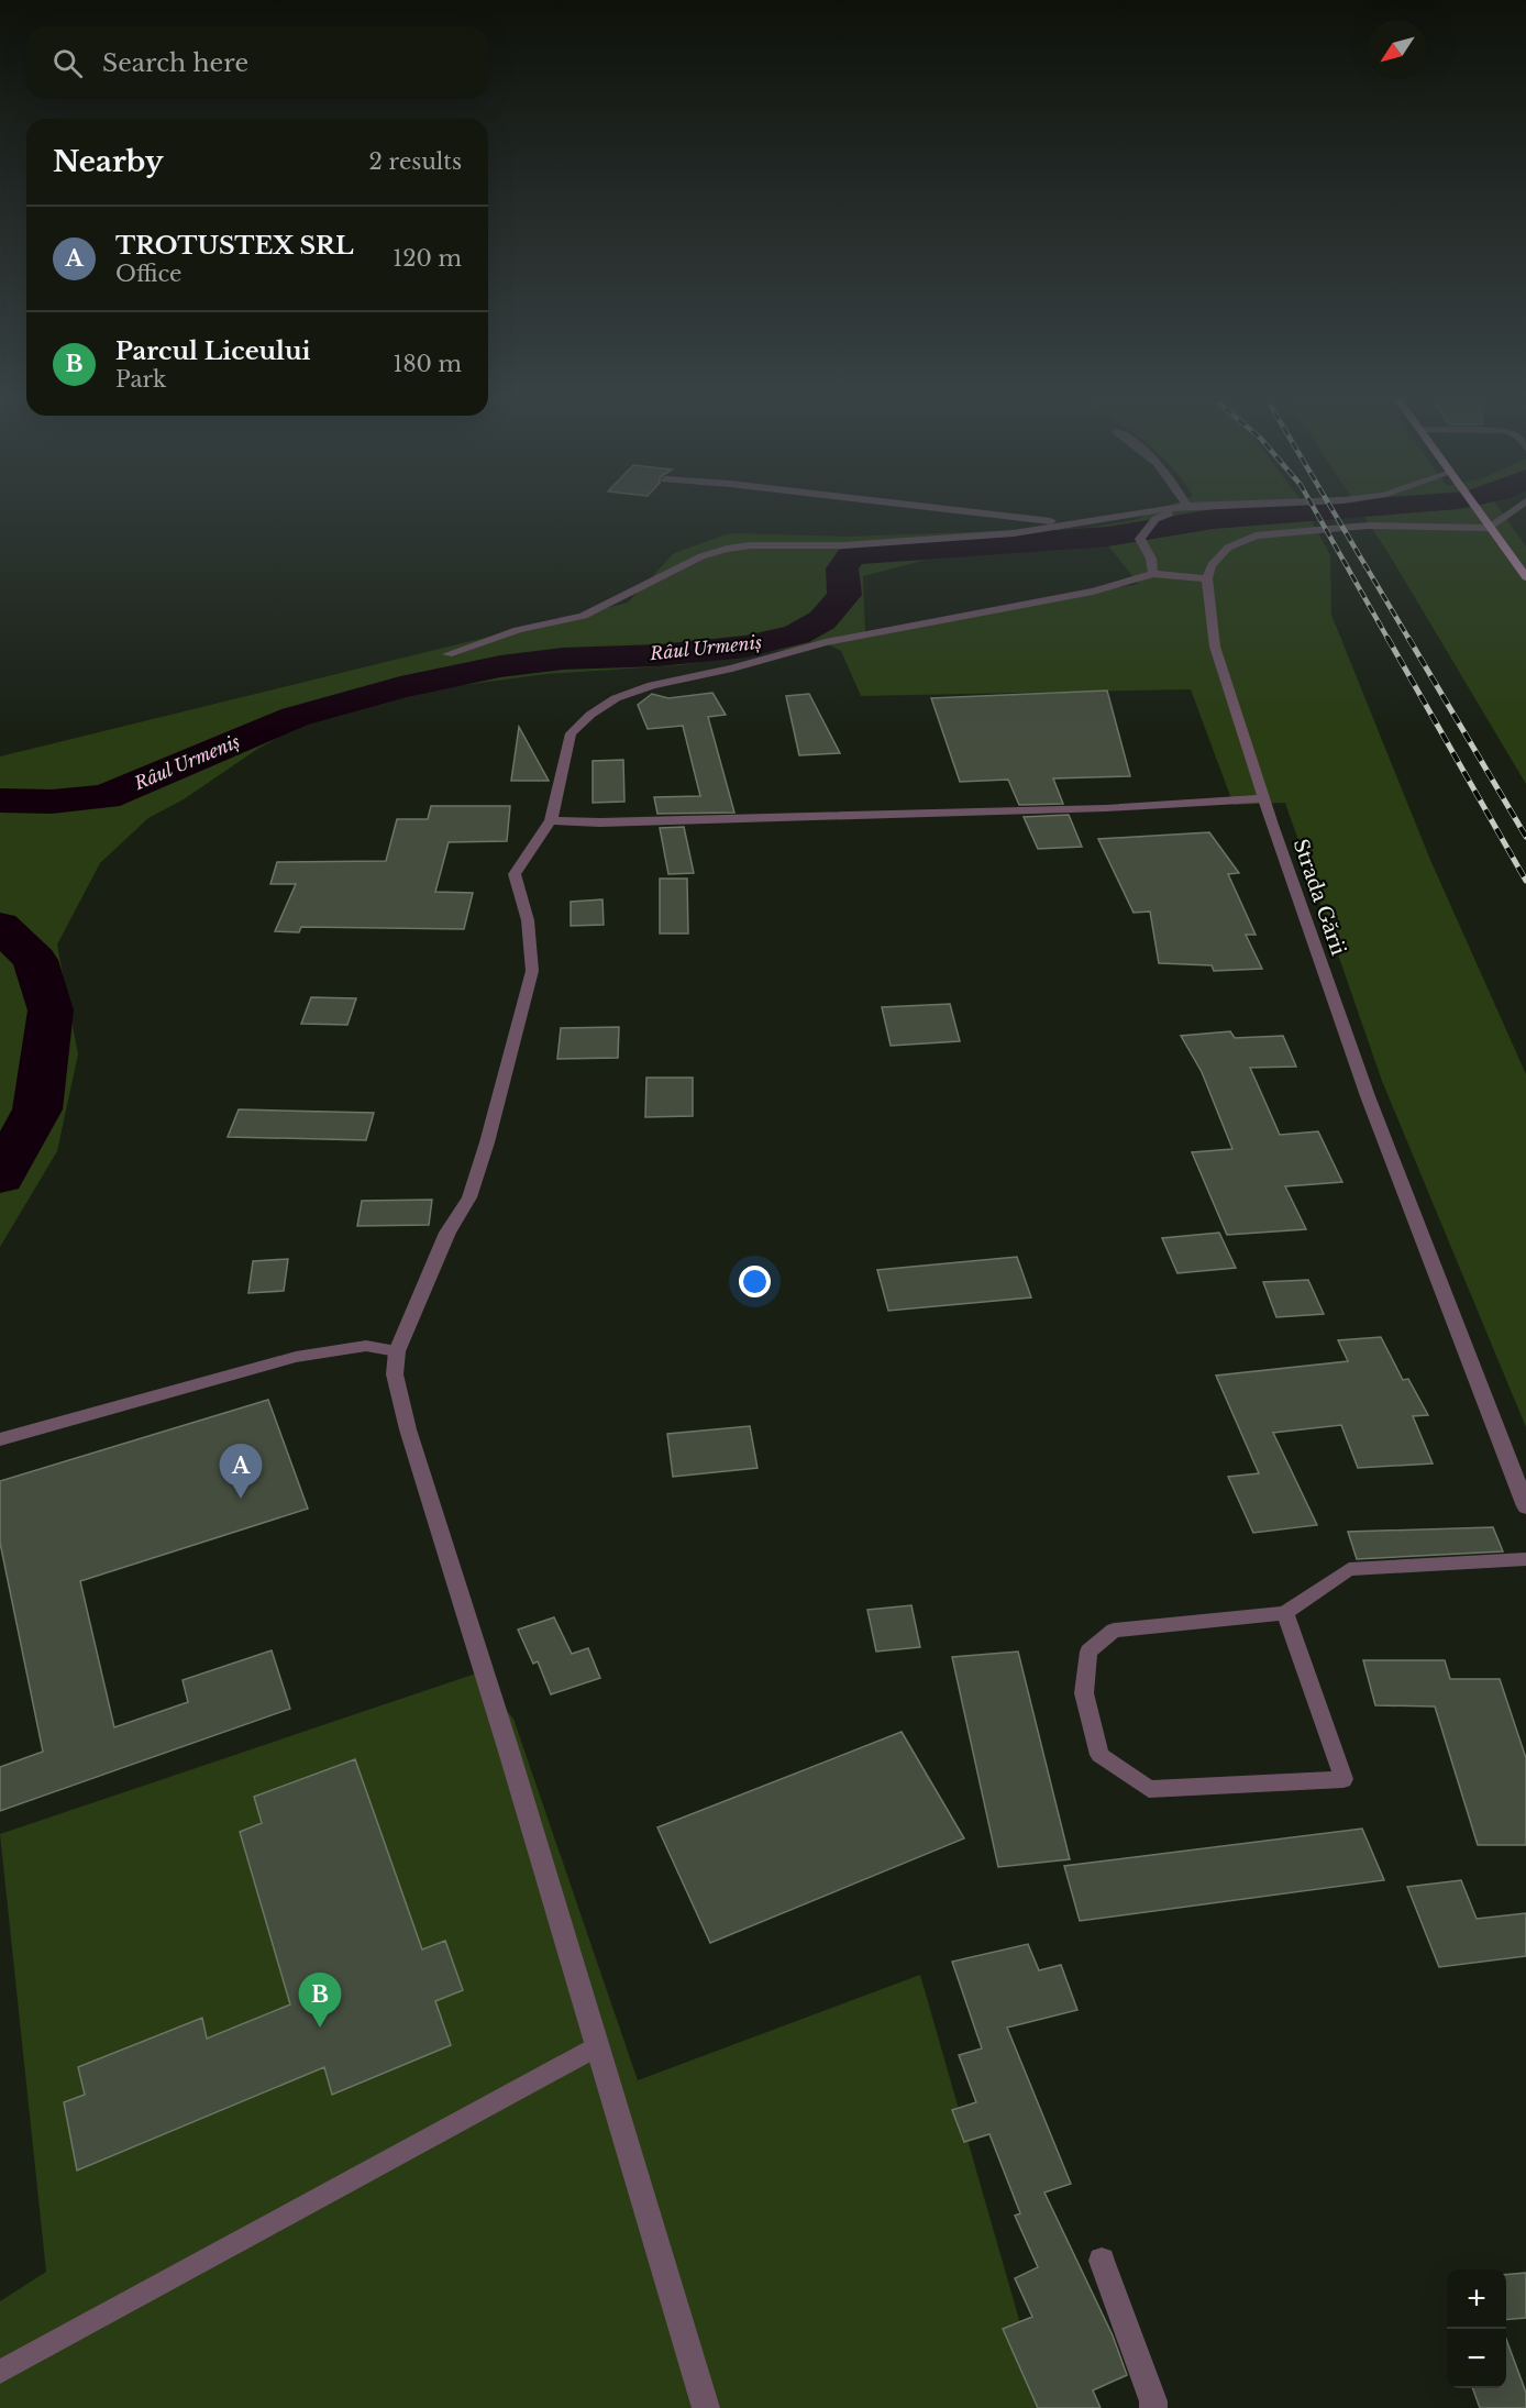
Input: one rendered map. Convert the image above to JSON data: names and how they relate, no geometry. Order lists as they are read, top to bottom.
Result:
{
  "streets": {
    "street": ["Strada Gării"]
  },
  "water": ["Râul Urmeniș"],
  "north": "bottom left",
  "page": {
    "search": "Search here",
    "heading": ["Nearby", "2 results"],
    "list": [
      {
        "mark": "A",
        "name": "TROTUSTEX SRL",
        "note": "Office",
        "value": "120 m"
      },
      {
        "mark": "B",
        "name": "Parcul Liceului",
        "note": "Park",
        "value": "180 m"
      }
    ],
    "pins": ["A", "B"],
    "map_buttons": ["+", "−"]
  }
}
